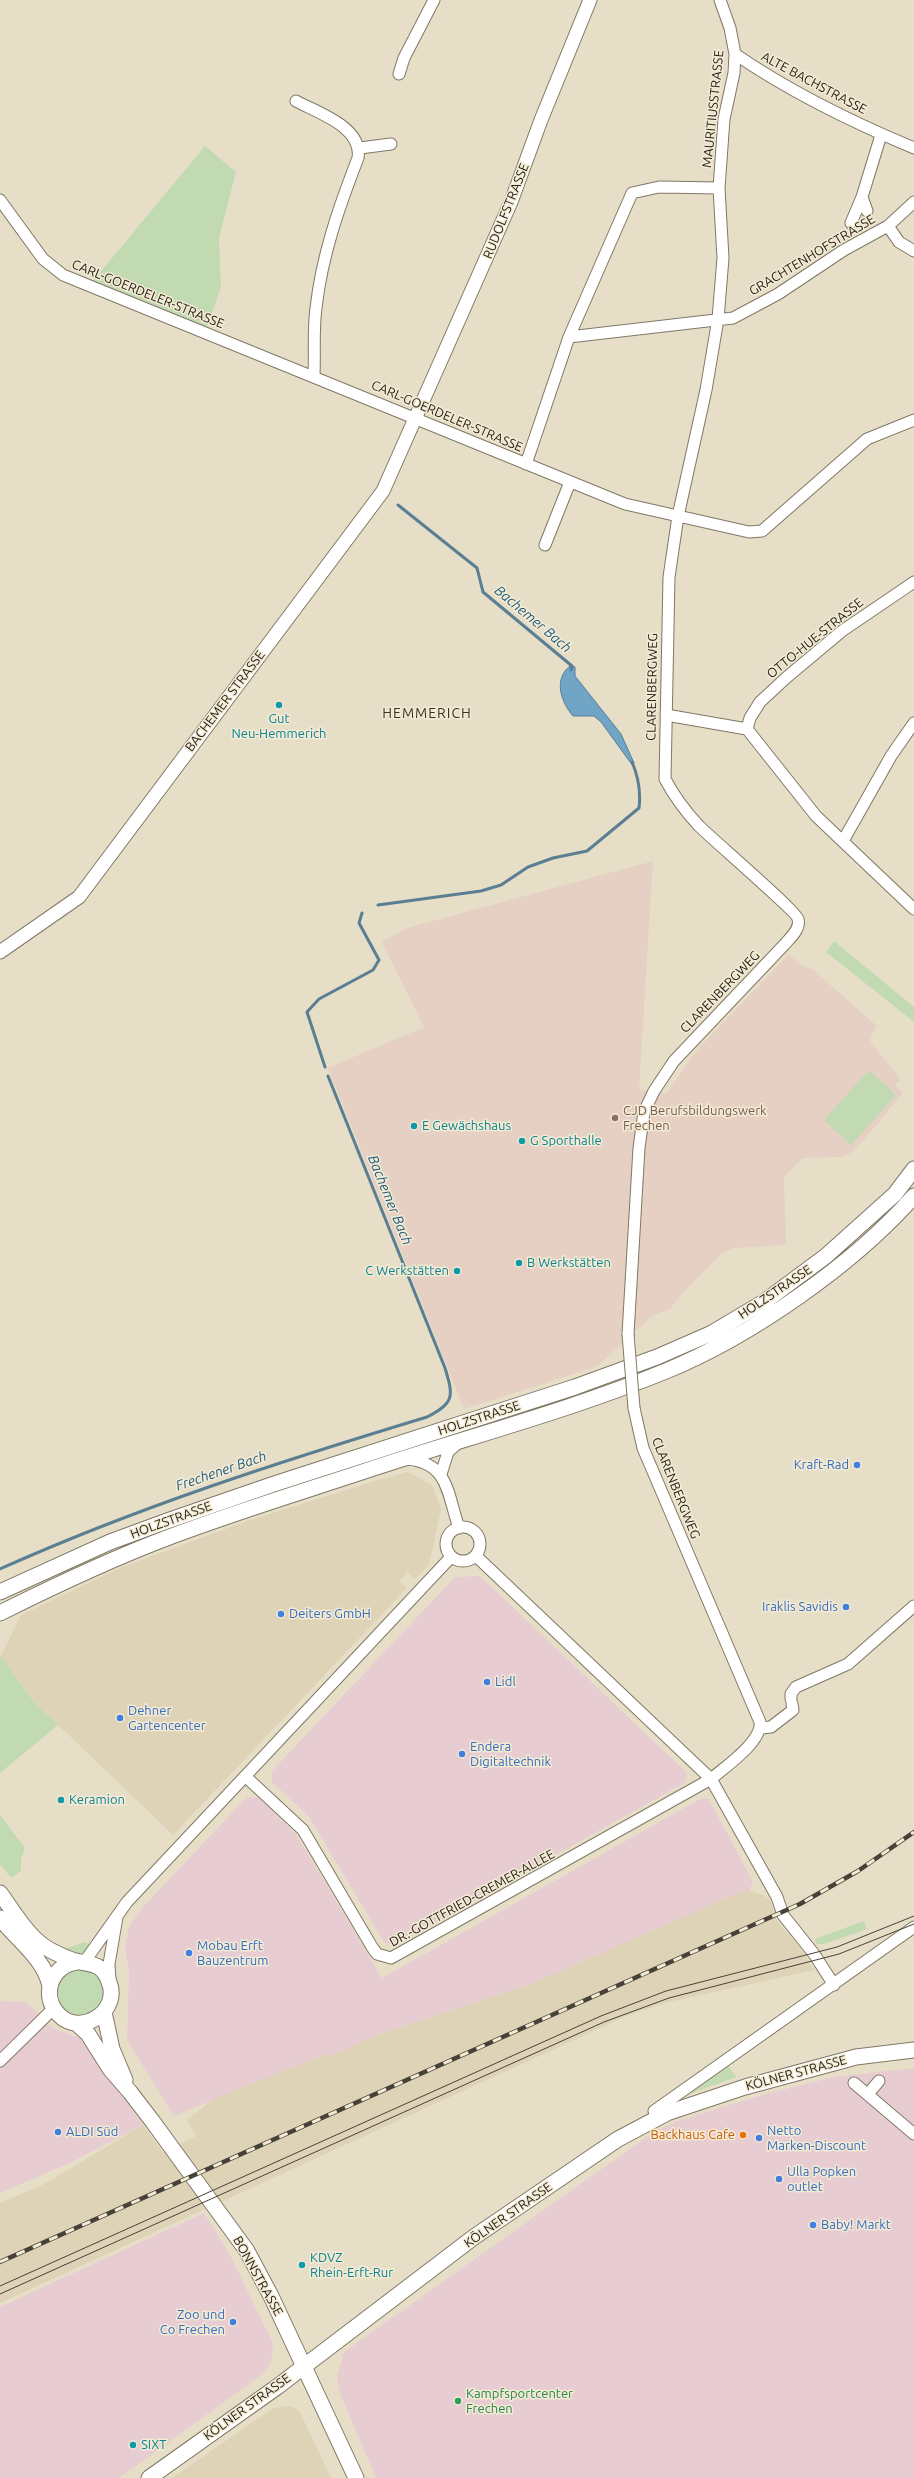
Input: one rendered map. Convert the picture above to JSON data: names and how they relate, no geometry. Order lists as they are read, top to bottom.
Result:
{
  "streets": {
    "main road": ["HOLZSTRASSE", "KÖLNER STRASSE", "BONNSTRASSE"],
    "street": [
      "ALTE BACHSTRASSE",
      "MAURITIUSSTRASSE",
      "RUDOLFSTRASSE",
      "GRACHTENHOFSTRASSE",
      "CARL-GOERDELER-STRASSE",
      "OTTO-HUE-STRASSE",
      "CLARENBERGWEG",
      "BACHEMER STRASSE",
      "DR.-GOTTFRIED-CREMER-ALLEE"
    ]
  },
  "crossings": [
    ["ALTE BACHSTRASSE", "MAURITIUSSTRASSE"],
    ["MAURITIUSSTRASSE", "GRACHTENHOFSTRASSE"],
    ["MAURITIUSSTRASSE", "CLARENBERGWEG"],
    ["RUDOLFSTRASSE", "CARL-GOERDELER-STRASSE"],
    ["RUDOLFSTRASSE", "BACHEMER STRASSE"],
    ["GRACHTENHOFSTRASSE", "CLARENBERGWEG"],
    ["CARL-GOERDELER-STRASSE", "CLARENBERGWEG"],
    ["CARL-GOERDELER-STRASSE", "BACHEMER STRASSE"],
    ["CLARENBERGWEG", "DR.-GOTTFRIED-CREMER-ALLEE"],
    ["KÖLNER STRASSE", "BONNSTRASSE"]
  ],
  "districts": ["HEMMERICH"],
  "water": ["Bachemer Bach", "Frechener Bach"],
  "places": [
    "Gut Neu-Hemmerich",
    "CJD Berufsbildungswerk Frechen",
    "E Gewächshaus",
    "G Sporthalle",
    "B Werkstätten",
    "C Werkstätten",
    "Kraft-Rad",
    "Iraklis Savidis",
    "Deiters GmbH",
    "Lidl",
    "Dehner Gartencenter",
    "Endera Digitaltechnik",
    "Keramion",
    "Mobau Erft Bauzentrum",
    "ALDI Süd",
    "Backhaus Cafe",
    "Netto Marken-Discount",
    "Ulla Popken outlet",
    "Baby! Markt",
    "KDVZ Rhein-Erft-Rur",
    "Zoo und Co Frechen",
    "Kampfsportcenter Frechen",
    "SIXT"
  ]
}
